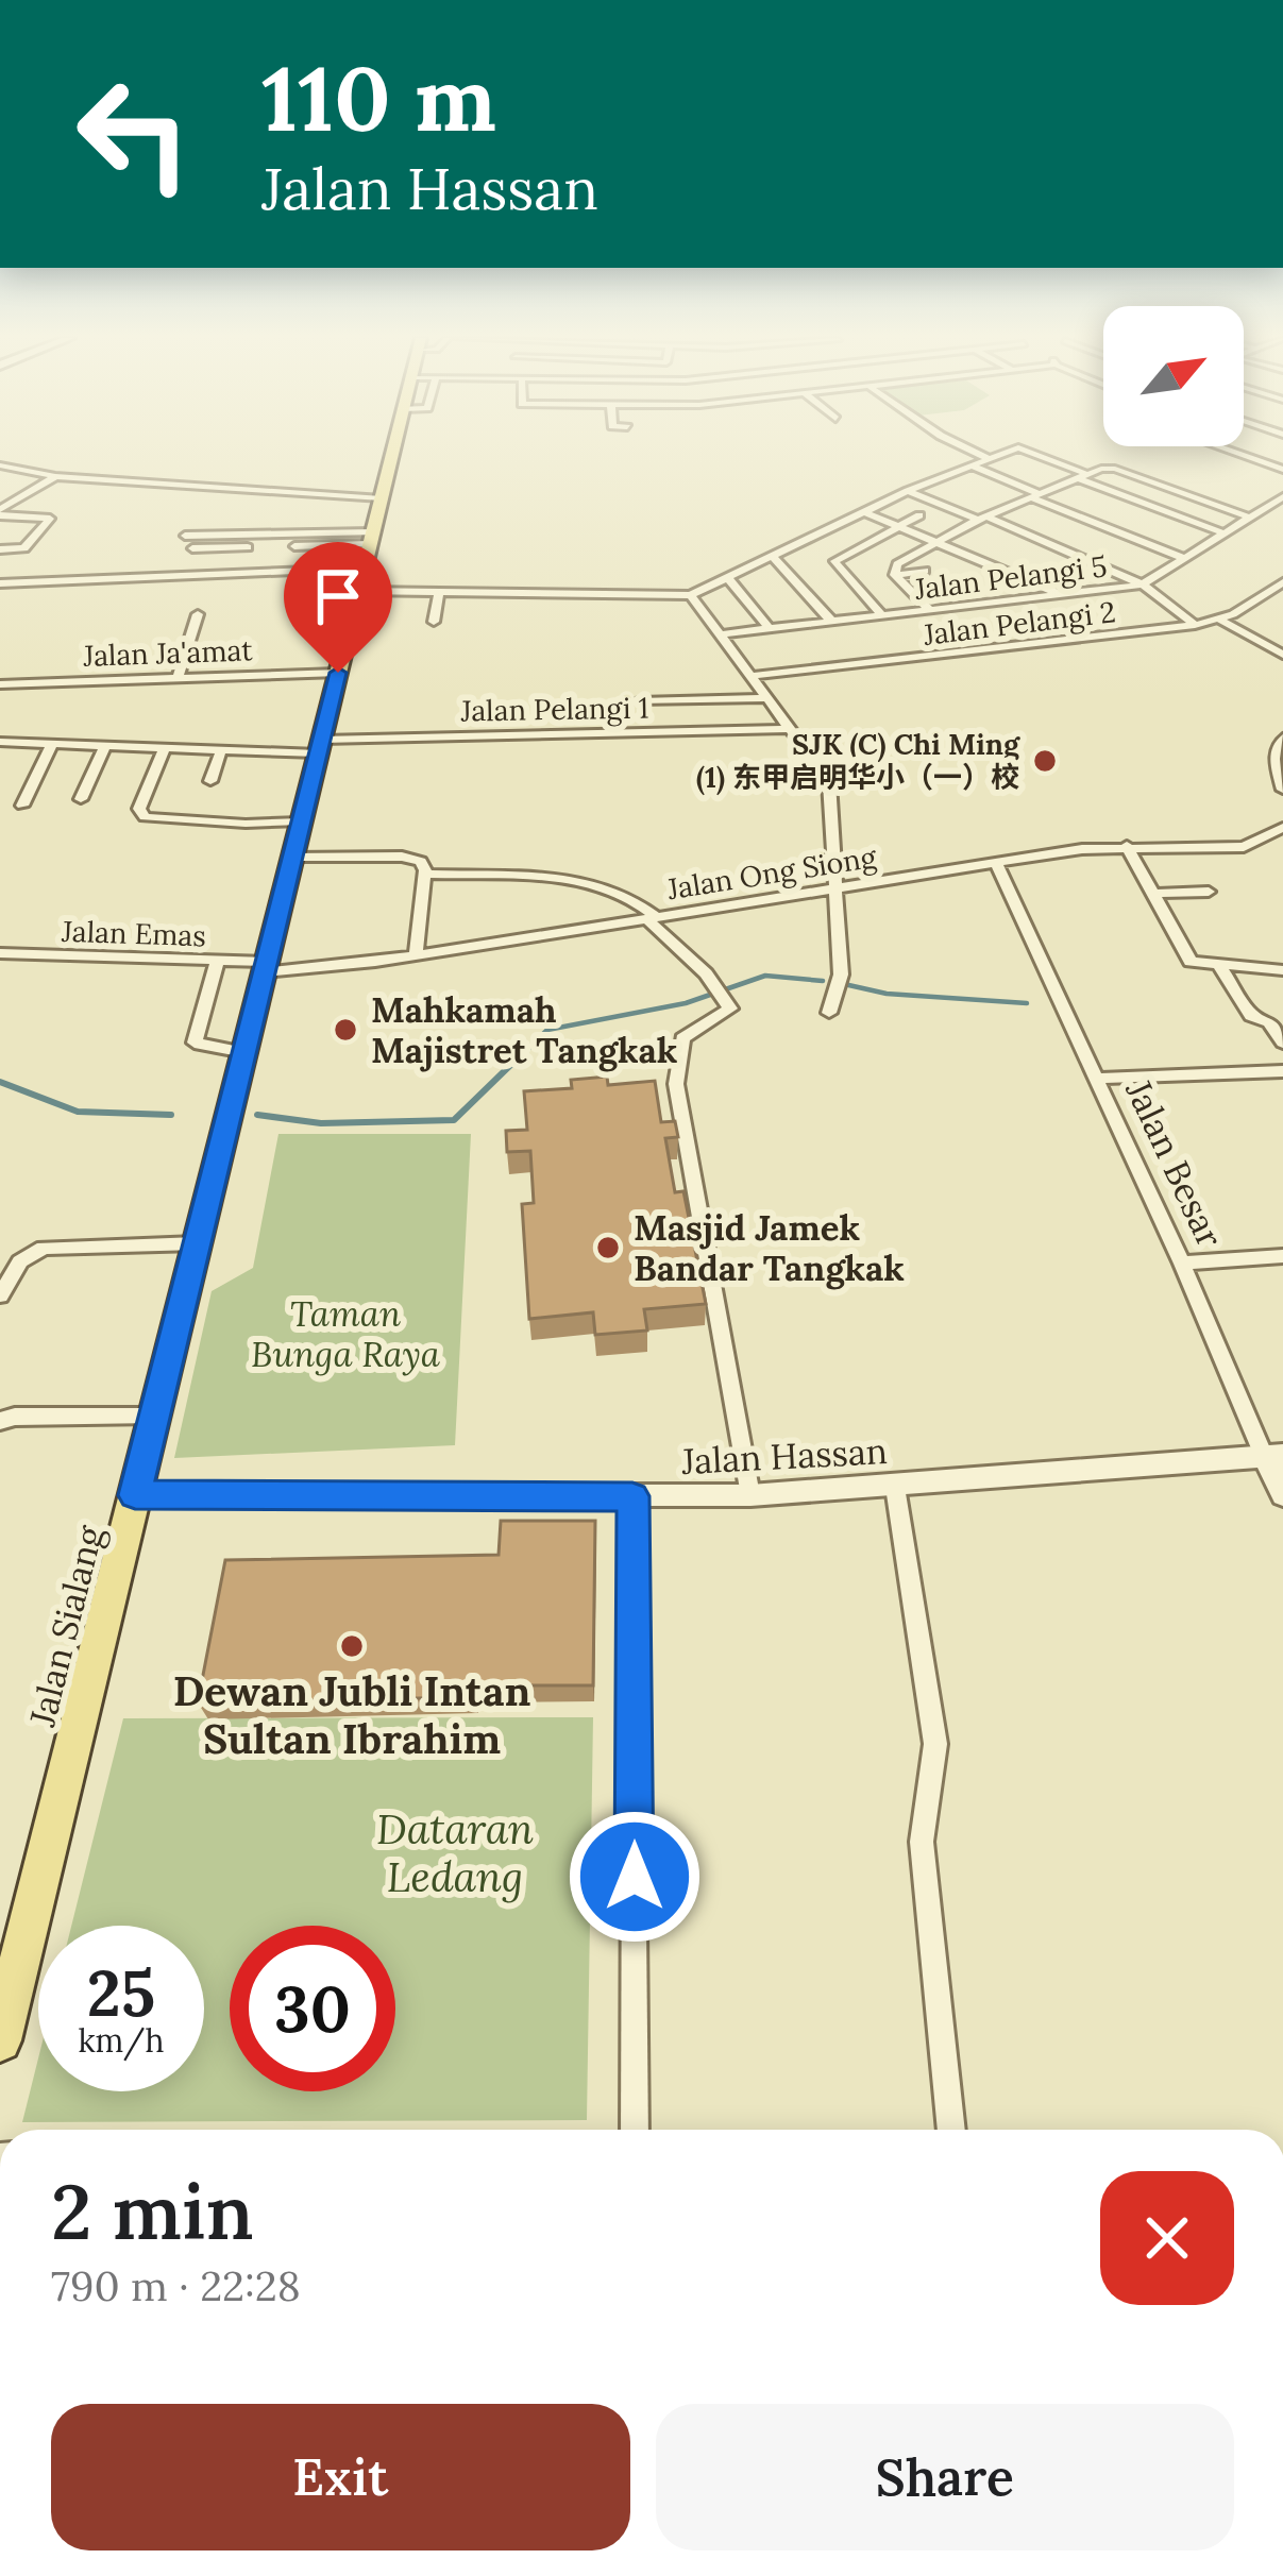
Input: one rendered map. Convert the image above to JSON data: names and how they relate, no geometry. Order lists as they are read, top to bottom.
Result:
{
  "streets": {
    "main road": ["Jalan Sialang"],
    "street": [
      "Jalan Pelangi 5",
      "Jalan Pelangi 2",
      "Jalan Ja'amat",
      "Jalan Pelangi 1",
      "Jalan Ong Siong",
      "Jalan Emas",
      "Jalan Besar",
      "Jalan Hassan"
    ]
  },
  "crossings": [
    ["Jalan Ja'amat", "Jalan Sialang"],
    ["Jalan Pelangi 1", "Jalan Sialang"],
    ["Jalan Ong Siong", "Jalan Emas"],
    ["Jalan Ong Siong", "Jalan Besar"],
    ["Jalan Ong Siong", "Jalan Sialang"],
    ["Jalan Emas", "Jalan Sialang"],
    ["Jalan Besar", "Jalan Hassan"],
    ["Jalan Hassan", "Jalan Sialang"]
  ],
  "parks": ["Taman Bunga Raya", "Dataran Ledang"],
  "places": [
    "SJK (C) Chi Ming (1) 东甲启明华小（一）校",
    "Mahkamah Majistret Tangkak",
    "Masjid Jamek Bandar Tangkak",
    "Dewan Jubli Intan Sultan Ibrahim"
  ],
  "north": "top right",
  "page": {
    "turn": ["110 m", "Jalan Hassan"],
    "speed": "25 km/h",
    "limit": "30",
    "heading": ["2 min", "790 m · 22:28"],
    "buttons": ["Exit", "Share"]
  }
}
